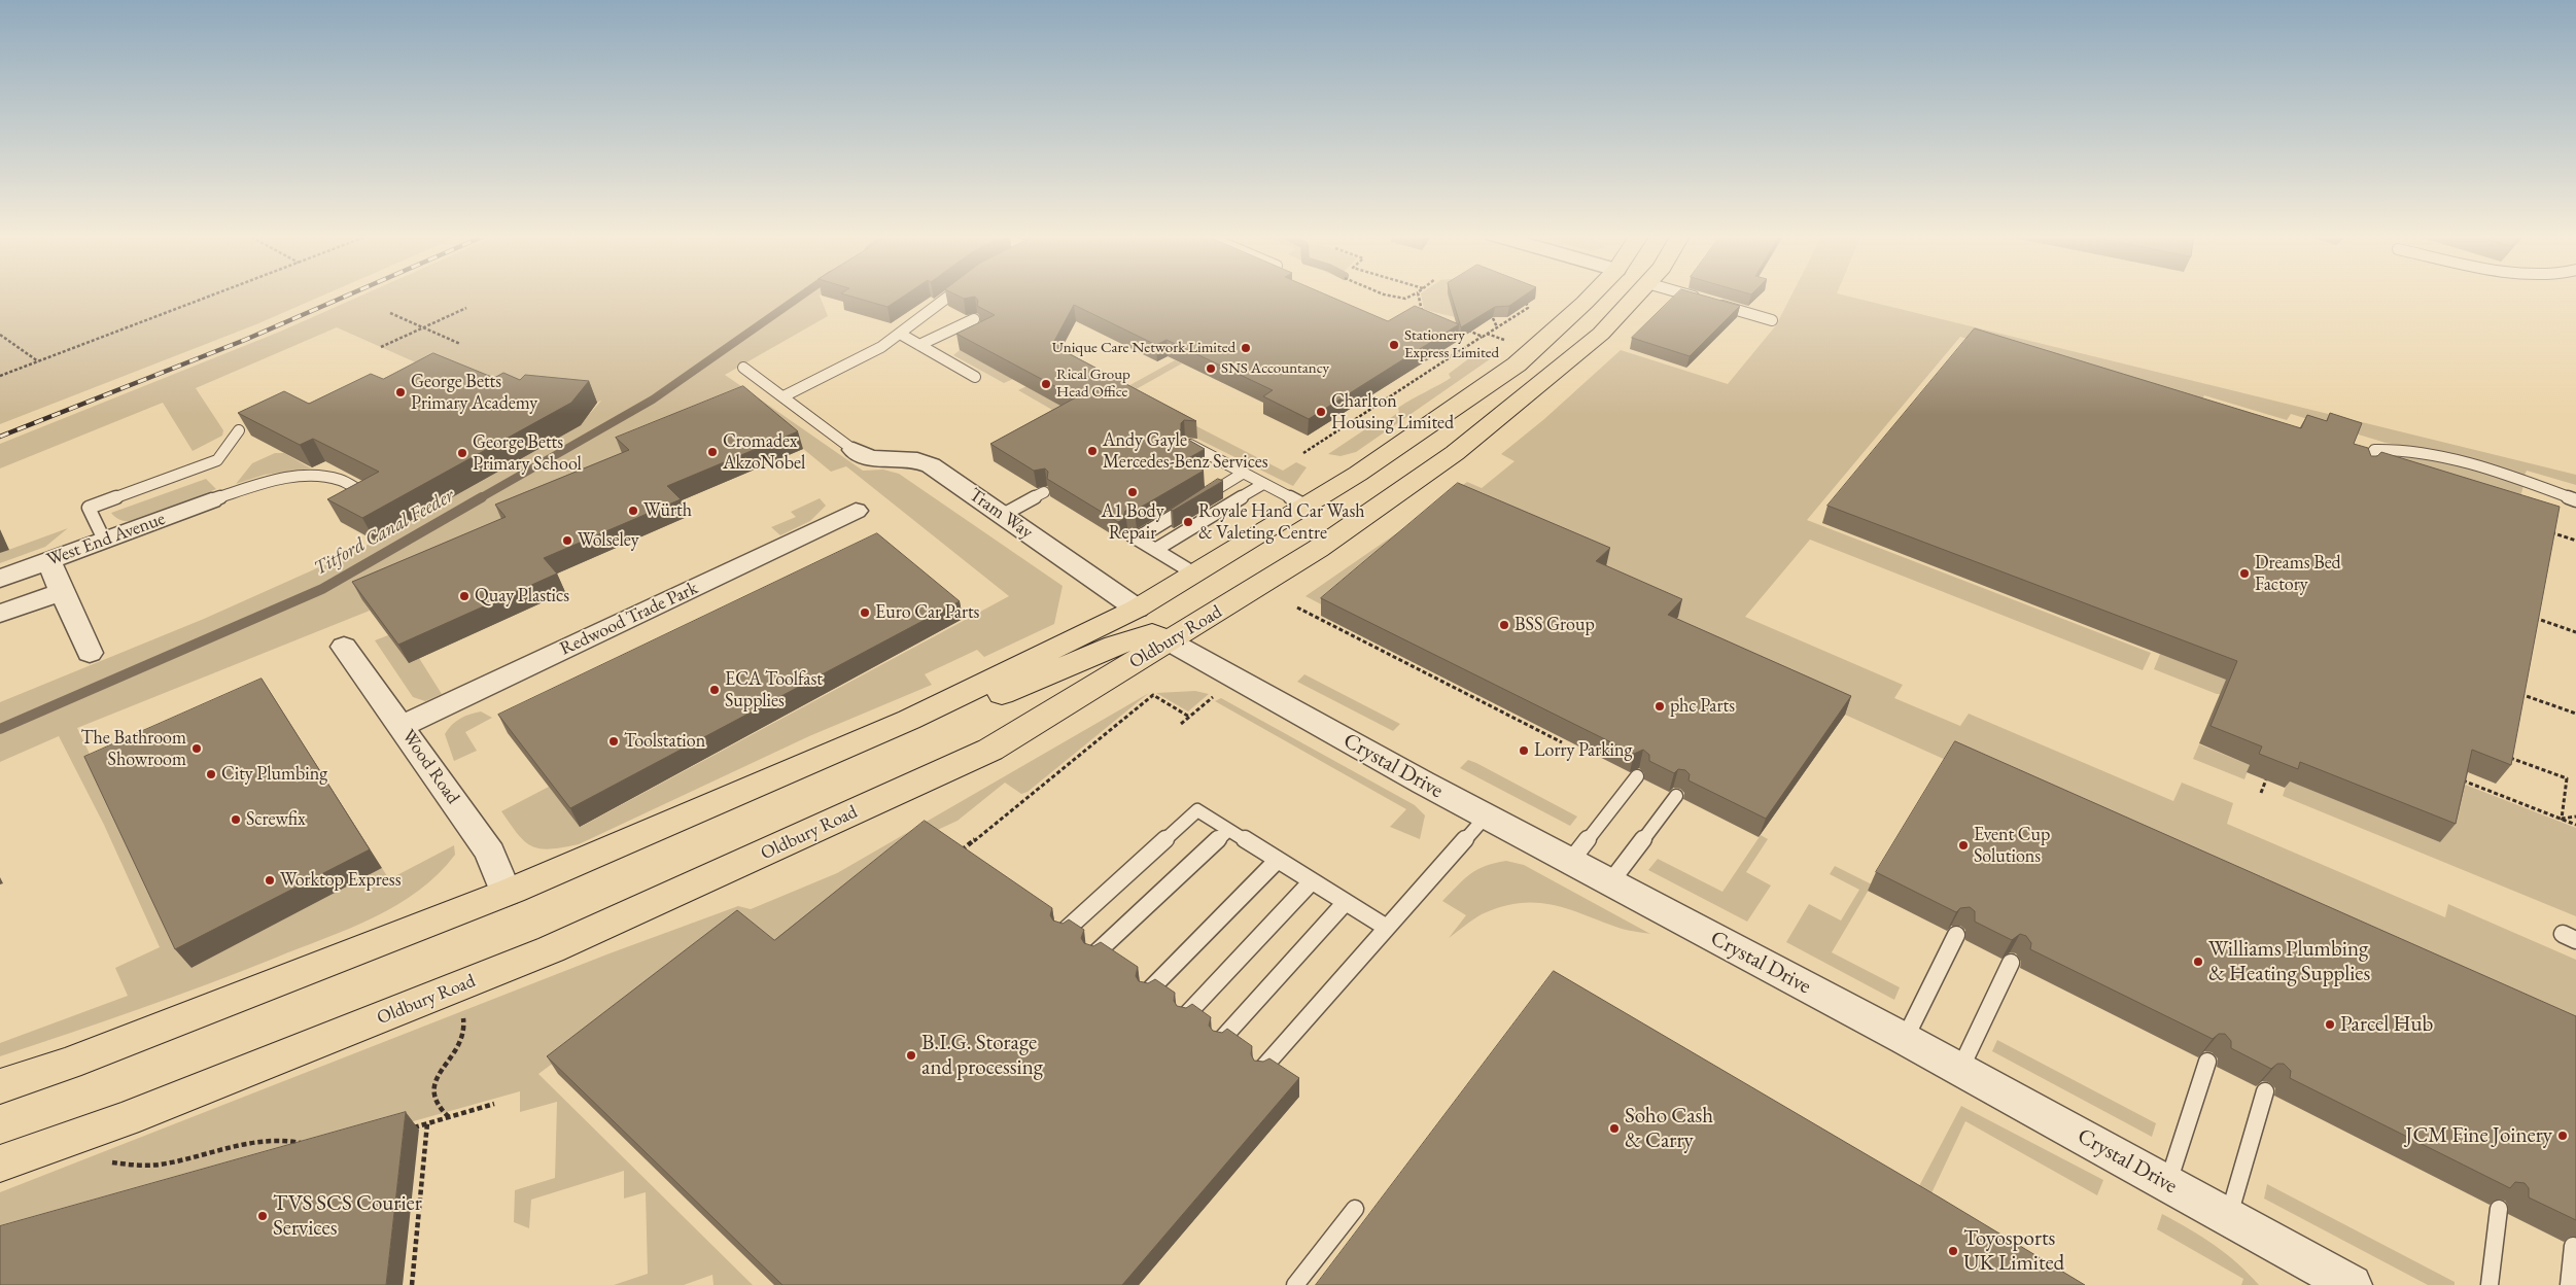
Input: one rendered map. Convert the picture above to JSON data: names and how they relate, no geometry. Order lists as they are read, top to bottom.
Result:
{
  "streets": {
    "main road": ["Oldbury Road"],
    "street": [
      "Tram Way",
      "West End Avenue",
      "Redwood Trade Park",
      "Crystal Drive",
      "Wood Road"
    ]
  },
  "crossings": [
    ["Redwood Trade Park", "Wood Road"],
    ["Oldbury Road", "Crystal Drive"]
  ],
  "water": ["Titford Canal Feeder"],
  "places": [
    "Stationery Express Limited",
    "Unique Care Network Limited",
    "SNS Accountancy",
    "Rical Group Head Office",
    "George Betts Primary Academy",
    "Charlton Housing Limited",
    "Andy Gayle Mercedes-Benz Services",
    "Cromadex AkzoNobel",
    "George Betts Primary School",
    "A1 Body Repair",
    "Würth",
    "Royale Hand Car Wash & Valeting Centre",
    "Wolseley",
    "Dreams Bed Factory",
    "Quay Plastics",
    "Euro Car Parts",
    "BSS Group",
    "ECA Toolfast Supplies",
    "phc Parts",
    "Toolstation",
    "The Bathroom Showroom",
    "Lorry Parking",
    "City Plumbing",
    "Screwfix",
    "Event Cup Solutions",
    "Worktop Express",
    "Williams Plumbing & Heating Supplies",
    "Parcel Hub",
    "B.I.G. Storage and processing",
    "Soho Cash & Carry",
    "JCM Fine Joinery",
    "TVS SCS Courier Services",
    "Toyosports UK Limited"
  ]
}
